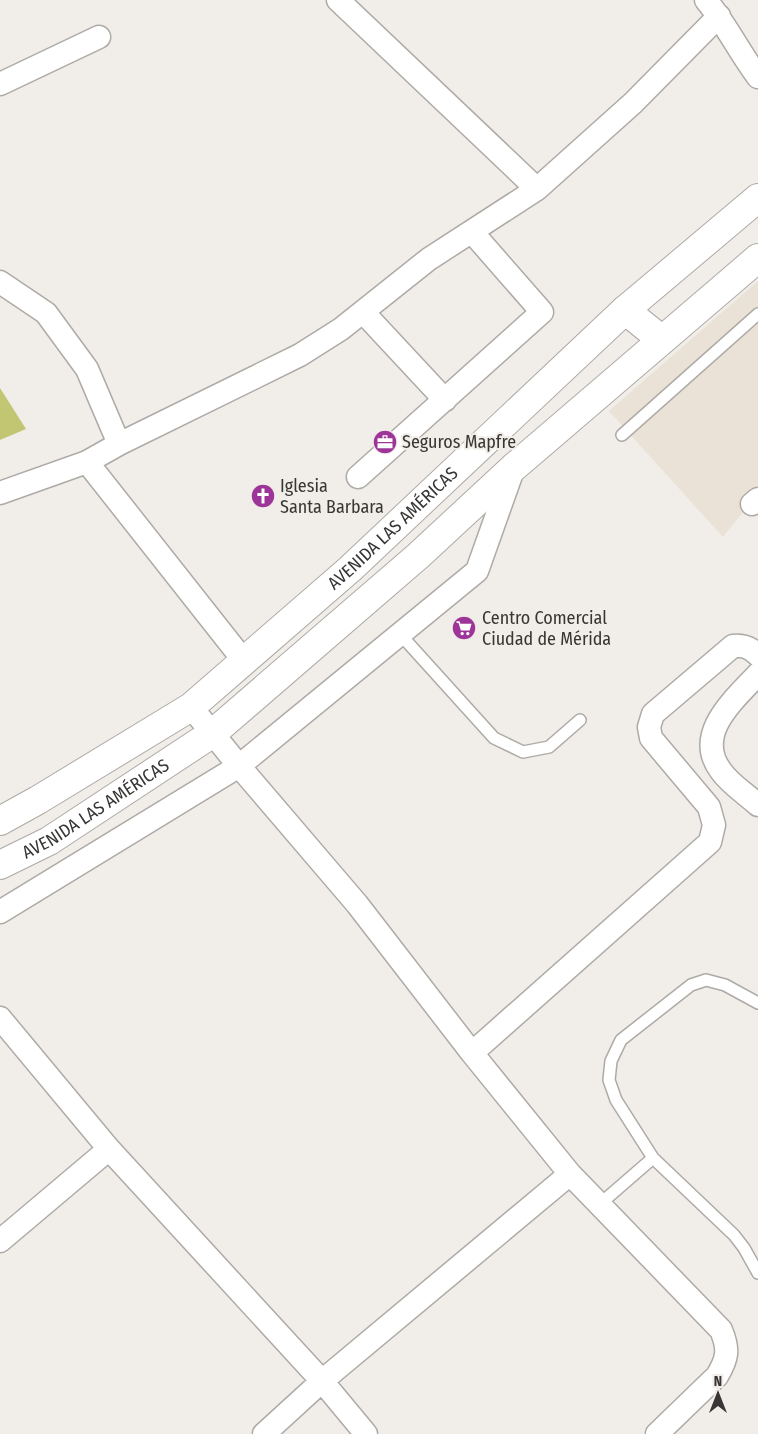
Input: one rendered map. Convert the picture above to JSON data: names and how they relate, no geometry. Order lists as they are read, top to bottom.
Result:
{
  "streets": {
    "street": ["AVENIDA LAS AMÉRICAS"]
  },
  "places": {
    "office": ["Seguros Mapfre"],
    "church": ["Iglesia Santa Barbara"],
    "supermarket": ["Centro Comercial Ciudad de Mérida"]
  },
  "north": "top"
}
